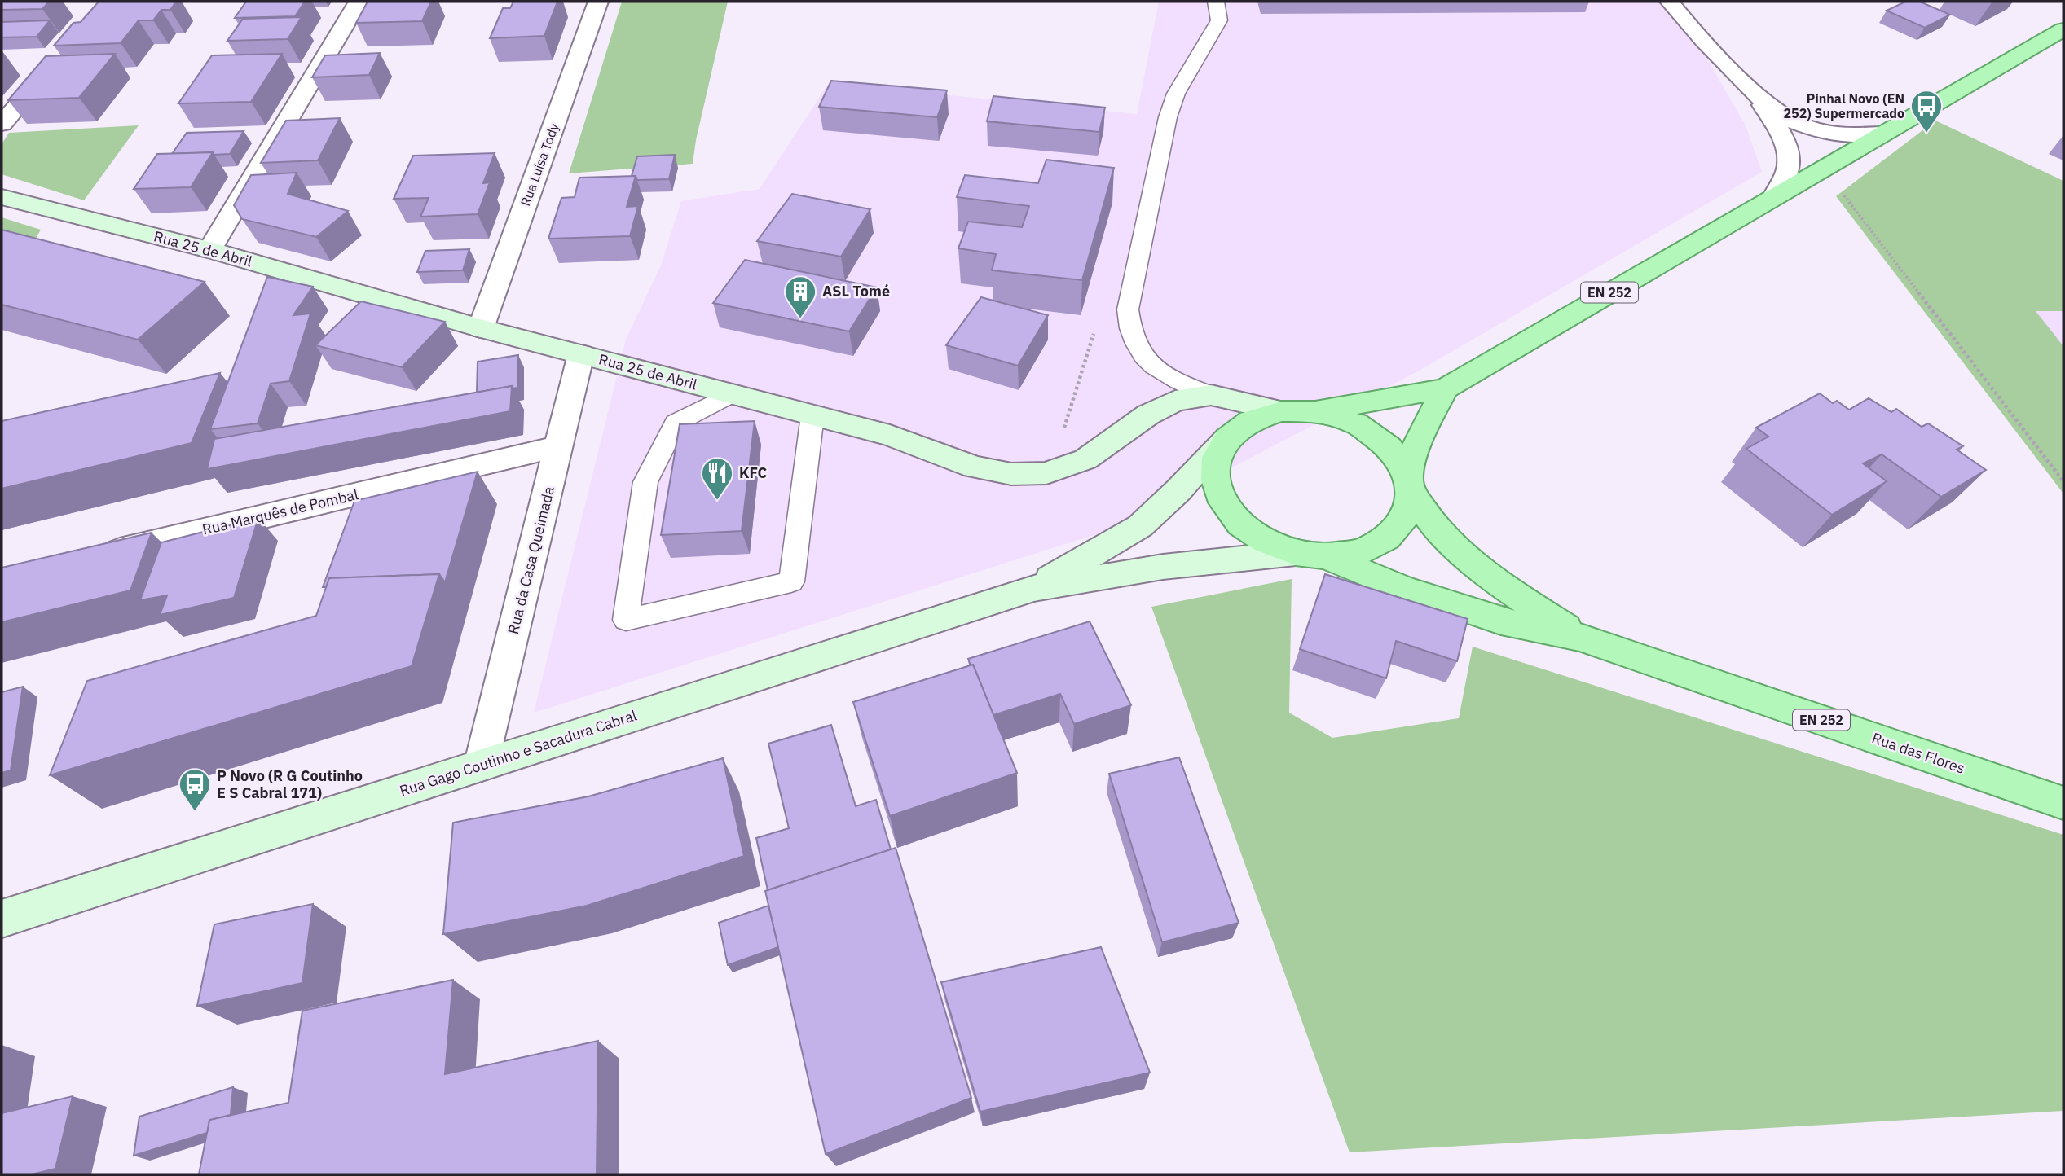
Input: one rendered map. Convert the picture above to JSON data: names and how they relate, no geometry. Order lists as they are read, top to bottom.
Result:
{
  "streets": {
    "main road": ["EN 252", "Rua das Flores"],
    "street": [
      "Rua Luísa Tody",
      "Rua 25 de Abril",
      "Rua Marquês de Pombal",
      "Rua da Casa Queimada",
      "Rua Gago Coutinho e Sacadura Cabral"
    ]
  },
  "crossings": [
    ["Rua Luísa Tody", "Rua 25 de Abril"],
    ["Rua 25 de Abril", "EN 252"],
    ["Rua 25 de Abril", "Rua da Casa Queimada"],
    ["Rua 25 de Abril", "Rua Gago Coutinho e Sacadura Cabral"],
    ["EN 252", "Rua Gago Coutinho e Sacadura Cabral"],
    ["Rua Marquês de Pombal", "Rua da Casa Queimada"],
    ["Rua da Casa Queimada", "Rua Gago Coutinho e Sacadura Cabral"]
  ],
  "places": {
    "bus stop": ["Pinhal Novo (EN 252) Supermercado", "P Novo (R G Coutinho E S Cabral 171)"],
    "building": ["ASL Tomé"],
    "restaurant": ["KFC"]
  }
}
